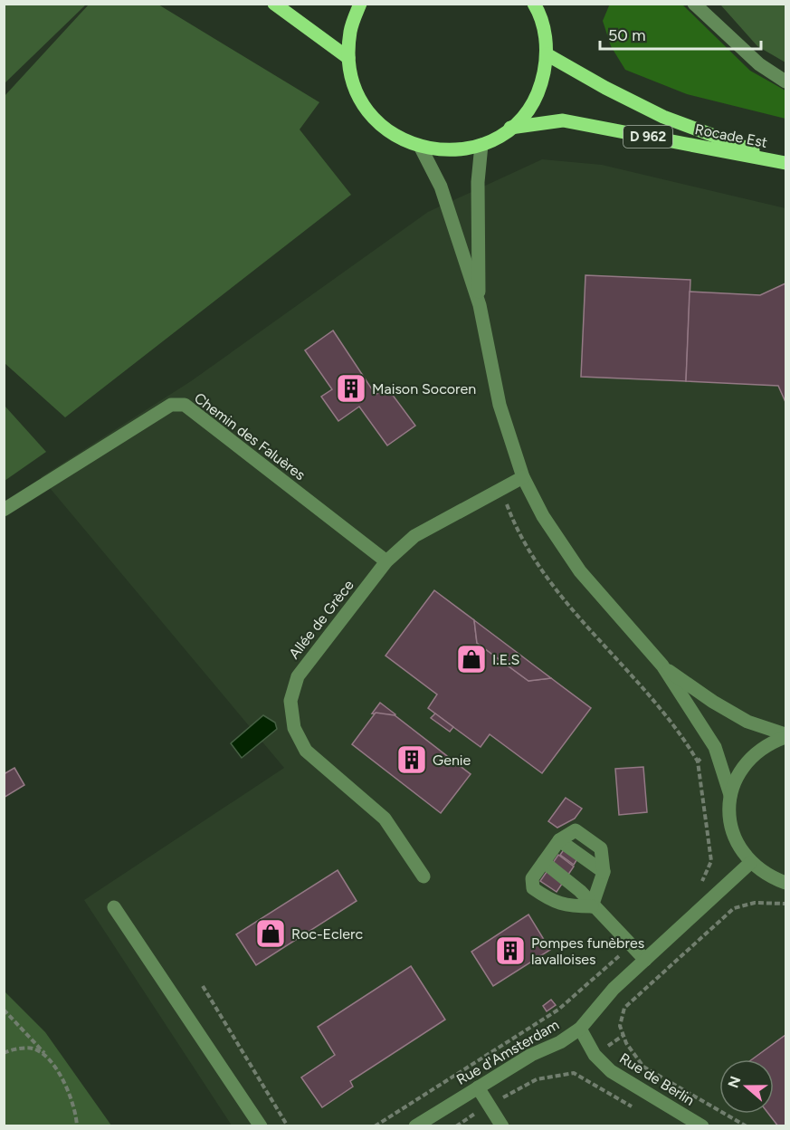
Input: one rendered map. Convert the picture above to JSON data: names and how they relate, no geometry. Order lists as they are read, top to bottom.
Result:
{
  "streets": {
    "main road": ["Rocade Est", "D 962"],
    "street": [
      "Chemin des Faluères",
      "Allée de Grèce",
      "Rue d'Amsterdam",
      "Rue de Berlin"
    ]
  },
  "crossings": [
    ["Chemin des Faluères", "Allée de Grèce"],
    ["Rue d'Amsterdam", "Rue de Berlin"]
  ],
  "places": {
    "building": ["Maison Socoren", "Genie", "Pompes funèbres lavalloises"],
    "shop": ["I.E.S", "Roc-Eclerc"]
  },
  "scale_bar": "50 m",
  "north": "left"
}
